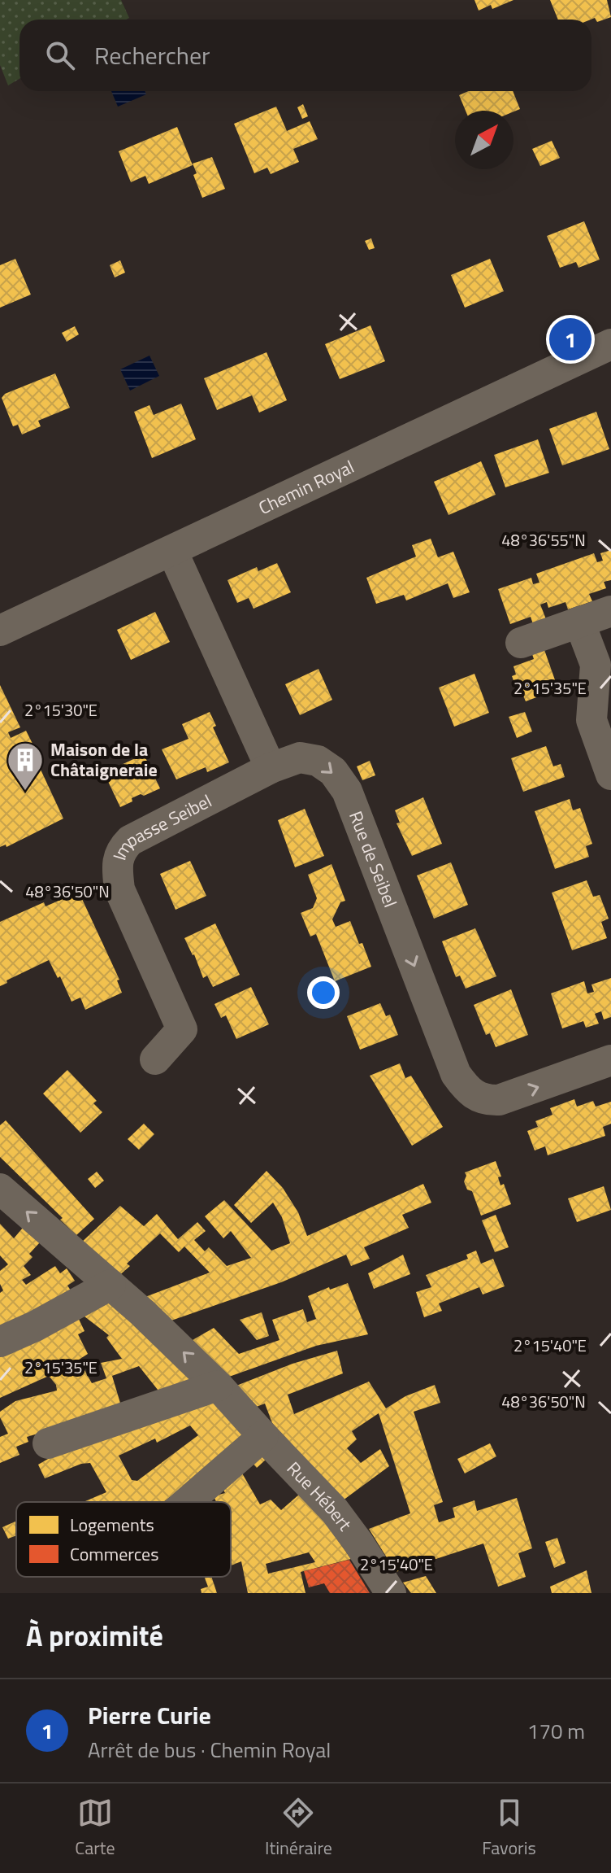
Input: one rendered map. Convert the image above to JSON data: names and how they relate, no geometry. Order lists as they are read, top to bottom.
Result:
{
  "streets": {
    "street": [
      "Chemin Royal",
      "Impasse Seibel",
      "Rue de Seibel",
      "Rue Hébert"
    ]
  },
  "crossings": [
    ["Impasse Seibel", "Rue de Seibel"]
  ],
  "one_way": ["Rue Hébert"],
  "places": {
    "building": ["Maison de la Châtaigneraie"]
  },
  "legend": ["Logements", "Commerces"],
  "north": "top right",
  "page": {
    "search": "Rechercher",
    "pins": "1",
    "heading": "À proximité",
    "list": [
      {
        "mark": "1",
        "name": "Pierre Curie",
        "note": "Arrêt de bus · Chemin Royal",
        "value": "170 m"
      }
    ],
    "nav": ["Carte", "Itinéraire", "Favoris"]
  },
  "coordinates": [
    "48°36'55\"N",
    "2°15'35\"E",
    "2°15'30\"E",
    "48°36'50\"N",
    "2°15'40\"E"
  ]
}
